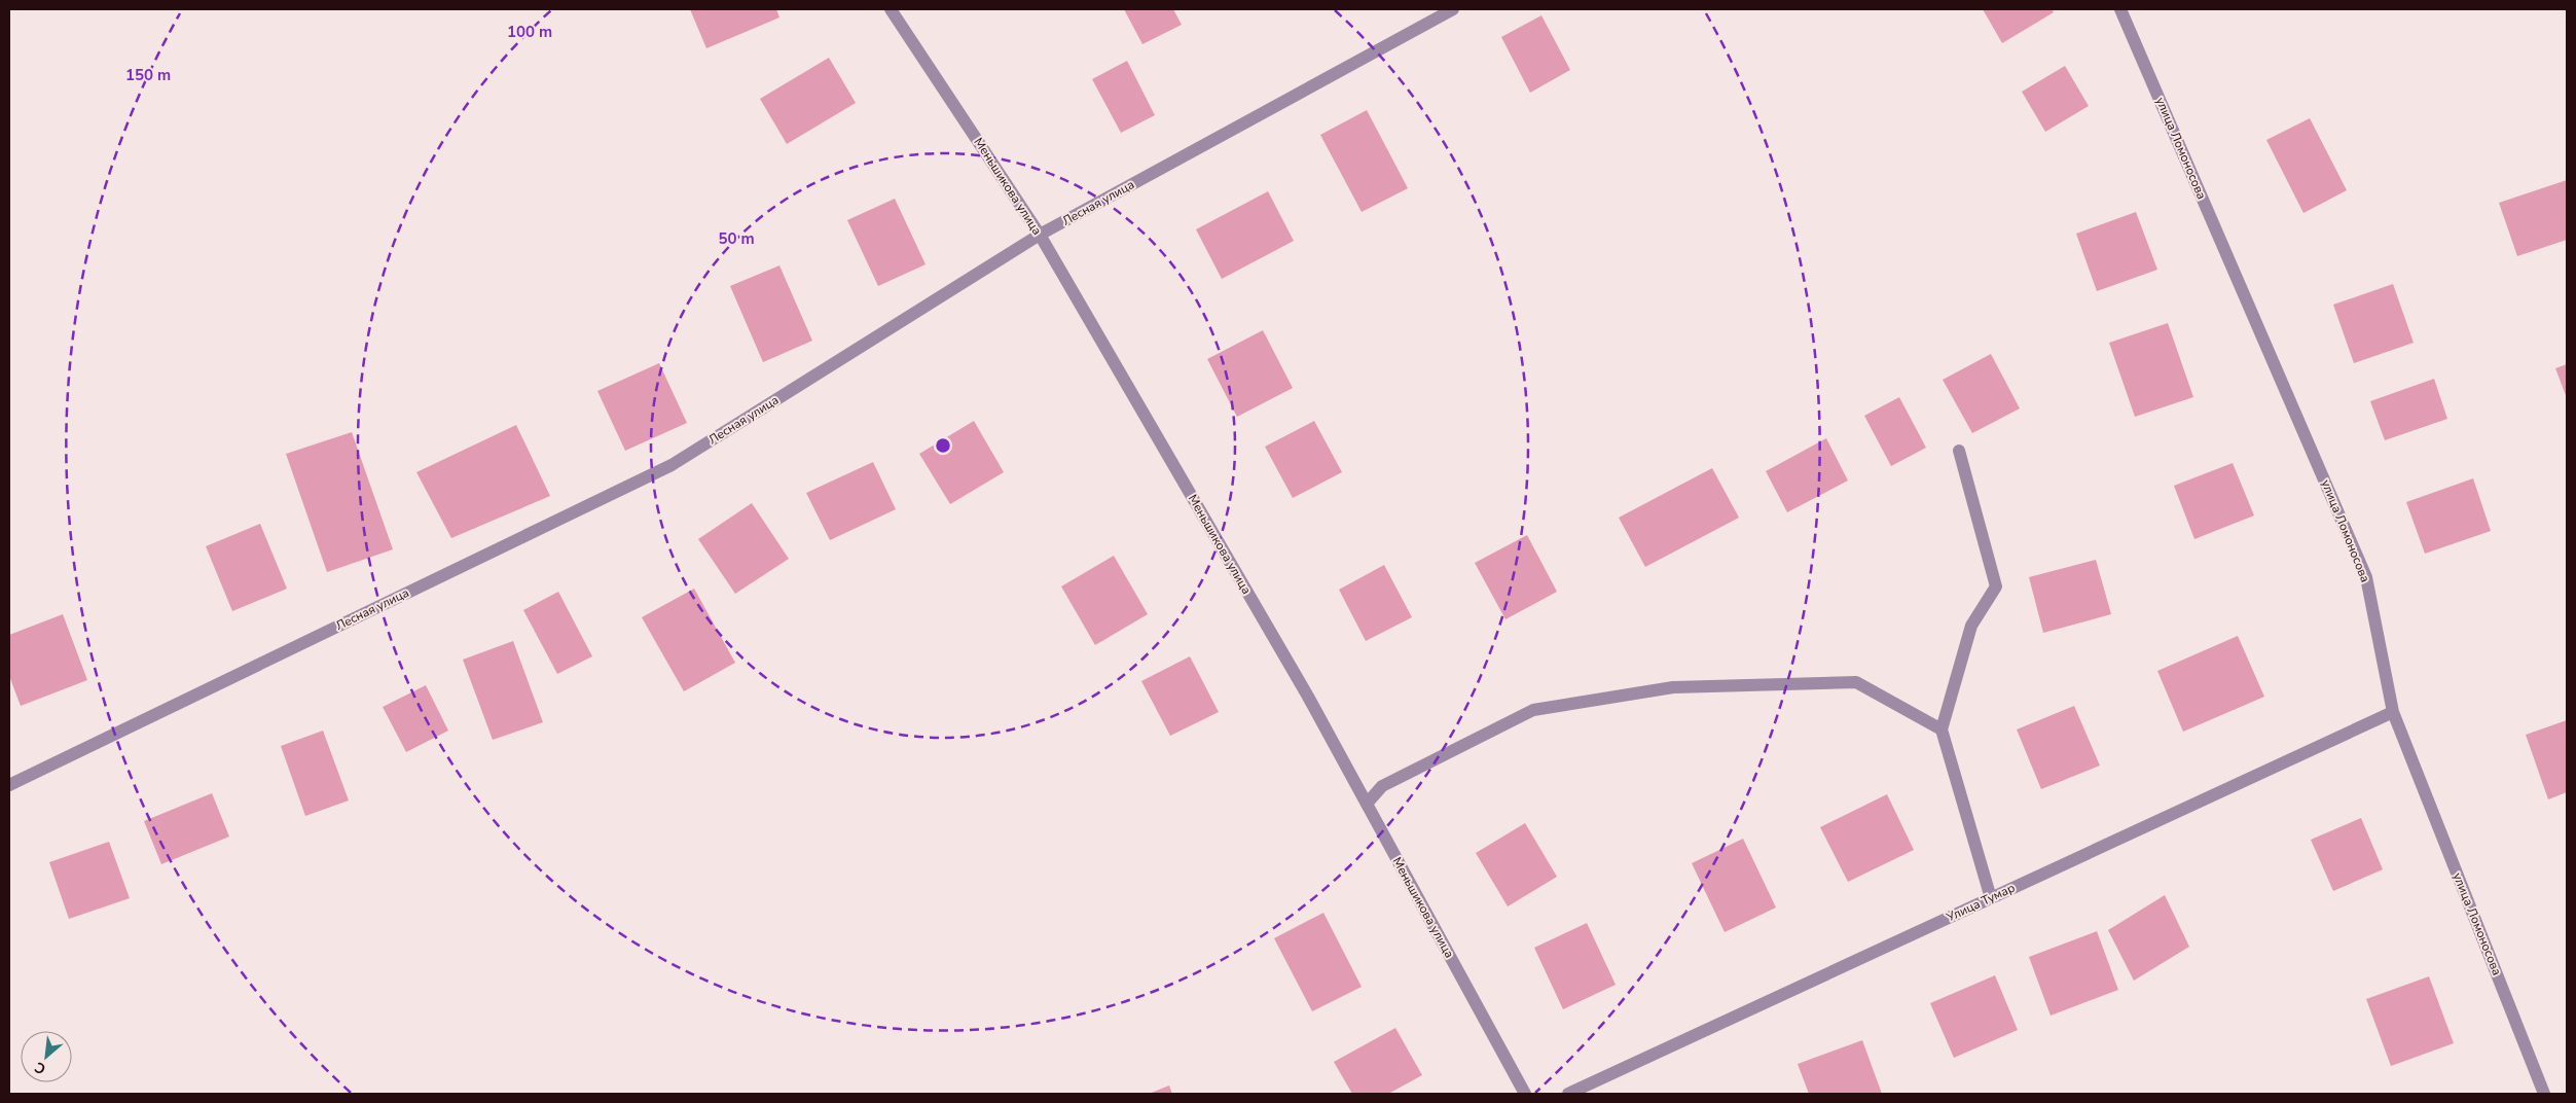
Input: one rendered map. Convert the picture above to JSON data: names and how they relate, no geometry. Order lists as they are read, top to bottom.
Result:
{
  "streets": {
    "street": [
      "улица Ломоносова",
      "Меньшикова улица",
      "Лесная улица",
      "Улица Тумар"
    ]
  },
  "crossings": [
    ["улица Ломоносова", "Улица Тумар"],
    ["Меньшикова улица", "Лесная улица"]
  ],
  "north": "bottom left",
  "rings": ["100 m", "150 m", "50 m"]
}
